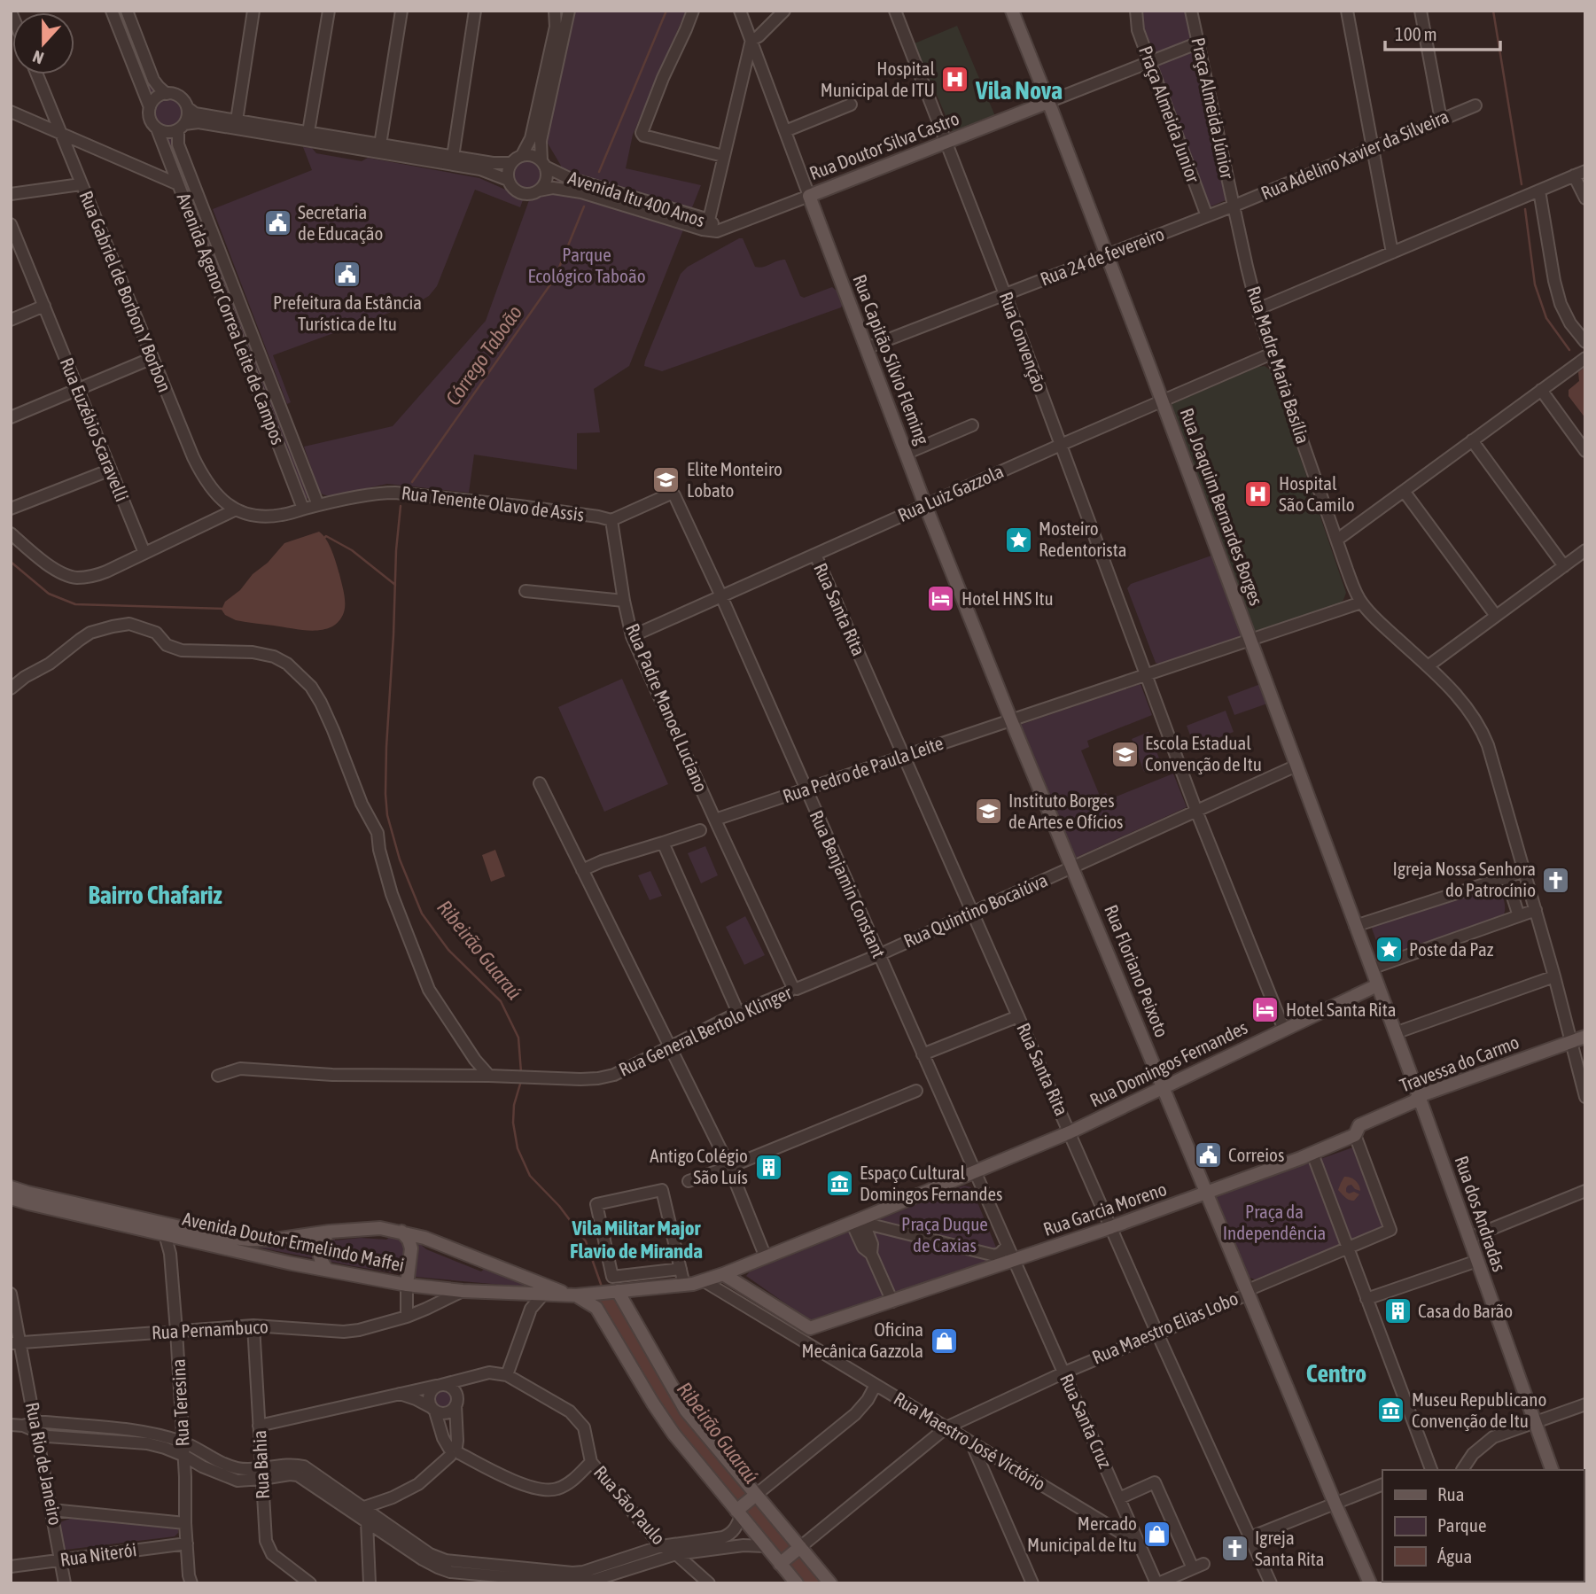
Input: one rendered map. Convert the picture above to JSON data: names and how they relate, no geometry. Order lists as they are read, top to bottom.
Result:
{
  "streets": {
    "main road": [
      "Rua Doutor Silva Castro",
      "Rua Capitão Sílvio Fleming",
      "Rua Joaquim Bernardes Borges",
      "Rua Floriano Peixoto",
      "Rua Domingos Fernandes",
      "Travessa do Carmo",
      "Rua Garcia Moreno",
      "Rua dos Andradas",
      "Avenida Doutor Ermelindo Maffei"
    ],
    "street": [
      "Praça Almeida Júnior",
      "Praça Almeida Junior",
      "Rua Adelino Xavier da Silveira",
      "Avenida Itu 400 Anos",
      "Rua 24 de fevereiro",
      "Rua Gabriel de Borbon Y Borbon",
      "Avenida Agenor Correa Leite de Campos",
      "Rua Convenção",
      "Rua Madre Maria Basília",
      "Rua Euzébio Scaravelli",
      "Rua Luiz Gazzola",
      "Rua Tenente Olavo de Assis",
      "Rua Santa Rita",
      "Rua Padre Manoel Luciano",
      "Rua Pedro de Paula Leite",
      "Rua Benjamin Constant",
      "Rua Quintino Bocaiúva",
      "Rua General Bertolo Klinger",
      "Rua Maestro Elias Lobo",
      "Rua Pernambuco",
      "Rua Teresina",
      "Rua Santa Cruz",
      "Rua Maestro José Victório",
      "Rua Rio de Janeiro",
      "Rua Bahia",
      "Rua São Paulo",
      "Rua Niterói"
    ]
  },
  "crossings": [
    ["Praça Almeida Júnior", "Rua Doutor Silva Castro"],
    ["Praça Almeida Júnior", "Rua Adelino Xavier da Silveira"],
    ["Praça Almeida Júnior", "Rua 24 de fevereiro"],
    ["Praça Almeida Júnior", "Rua Madre Maria Basília"],
    ["Praça Almeida Junior", "Rua Doutor Silva Castro"],
    ["Praça Almeida Junior", "Rua 24 de fevereiro"],
    ["Rua Doutor Silva Castro", "Avenida Itu 400 Anos"],
    ["Rua Doutor Silva Castro", "Rua Convenção"],
    ["Rua Doutor Silva Castro", "Rua Capitão Sílvio Fleming"],
    ["Rua Doutor Silva Castro", "Rua Joaquim Bernardes Borges"],
    ["Rua Adelino Xavier da Silveira", "Rua 24 de fevereiro"],
    ["Rua Adelino Xavier da Silveira", "Rua Madre Maria Basília"],
    ["Rua 24 de fevereiro", "Rua Convenção"],
    ["Rua 24 de fevereiro", "Rua Capitão Sílvio Fleming"],
    ["Rua 24 de fevereiro", "Rua Madre Maria Basília"],
    ["Rua 24 de fevereiro", "Rua Joaquim Bernardes Borges"],
    ["Rua Gabriel de Borbon Y Borbon", "Rua Tenente Olavo de Assis"],
    ["Avenida Agenor Correa Leite de Campos", "Rua Tenente Olavo de Assis"],
    ["Rua Convenção", "Rua Luiz Gazzola"],
    ["Rua Convenção", "Rua Pedro de Paula Leite"],
    ["Rua Convenção", "Rua Quintino Bocaiúva"],
    ["Rua Convenção", "Rua Domingos Fernandes"],
    ["Rua Capitão Sílvio Fleming", "Rua Luiz Gazzola"],
    ["Rua Capitão Sílvio Fleming", "Rua Pedro de Paula Leite"],
    ["Rua Capitão Sílvio Fleming", "Rua Floriano Peixoto"],
    ["Rua Madre Maria Basília", "Rua Luiz Gazzola"],
    ["Rua Madre Maria Basília", "Travessa do Carmo"],
    ["Rua Luiz Gazzola", "Rua Joaquim Bernardes Borges"],
    ["Rua Luiz Gazzola", "Rua Santa Rita"],
    ["Rua Luiz Gazzola", "Rua Padre Manoel Luciano"],
    ["Rua Luiz Gazzola", "Rua Benjamin Constant"],
    ["Rua Tenente Olavo de Assis", "Rua Padre Manoel Luciano"],
    ["Rua Tenente Olavo de Assis", "Rua Benjamin Constant"],
    ["Rua Joaquim Bernardes Borges", "Rua dos Andradas"],
    ["Rua Santa Rita", "Rua Pedro de Paula Leite"],
    ["Rua Santa Rita", "Rua Quintino Bocaiúva"],
    ["Rua Santa Rita", "Rua Domingos Fernandes"],
    ["Rua Santa Rita", "Rua Garcia Moreno"],
    ["Rua Santa Rita", "Rua Maestro Elias Lobo"],
    ["Rua Padre Manoel Luciano", "Rua Pedro de Paula Leite"],
    ["Rua Padre Manoel Luciano", "Rua Benjamin Constant"],
    ["Rua Padre Manoel Luciano", "Rua General Bertolo Klinger"],
    ["Rua Pedro de Paula Leite", "Rua Benjamin Constant"],
    ["Rua Pedro de Paula Leite", "Rua Floriano Peixoto"],
    ["Rua Benjamin Constant", "Rua Quintino Bocaiúva"],
    ["Rua Benjamin Constant", "Rua General Bertolo Klinger"],
    ["Rua Benjamin Constant", "Rua Domingos Fernandes"],
    ["Rua Quintino Bocaiúva", "Rua Floriano Peixoto"],
    ["Rua Quintino Bocaiúva", "Rua General Bertolo Klinger"],
    ["Rua Floriano Peixoto", "Rua Domingos Fernandes"],
    ["Rua Floriano Peixoto", "Rua Garcia Moreno"],
    ["Rua Domingos Fernandes", "Rua dos Andradas"],
    ["Travessa do Carmo", "Rua dos Andradas"],
    ["Rua Garcia Moreno", "Rua Santa Cruz"],
    ["Avenida Doutor Ermelindo Maffei", "Rua Pernambuco"],
    ["Avenida Doutor Ermelindo Maffei", "Rua Teresina"],
    ["Rua Maestro Elias Lobo", "Rua Santa Cruz"],
    ["Rua Maestro Elias Lobo", "Rua Maestro José Victório"],
    ["Rua Pernambuco", "Rua Teresina"],
    ["Rua Pernambuco", "Rua Rio de Janeiro"],
    ["Rua Pernambuco", "Rua Bahia"],
    ["Rua Teresina", "Rua Niterói"],
    ["Rua Santa Cruz", "Rua Maestro José Victório"],
    ["Rua Rio de Janeiro", "Rua Niterói"]
  ],
  "districts": [
    "Vila Nova",
    "Bairro Chafariz",
    "Vila Militar Major Flavio de Miranda",
    "Centro"
  ],
  "water": ["Córrego Taboão", "Ribeirão Guaraú"],
  "parks": ["Parque Ecológico Taboão", "Praça da Independência", "Praça Duque de Caxias"],
  "places": {
    "hospital": ["Hospital Municipal de ITU", "Hospital São Camilo"],
    "public building": ["Secretaria de Educação", "Prefeitura da Estância Turística de Itu", "Correios"],
    "school or university": ["Elite Monteiro Lobato", "Escola Estadual Convenção de Itu", "Instituto Borges de Artes e Ofícios"],
    "place": ["Mosteiro Redentorista", "Poste da Paz"],
    "hotel": ["Hotel HNS Itu", "Hotel Santa Rita"],
    "church": ["Igreja Nossa Senhora do Patrocínio", "Igreja Santa Rita"],
    "building": ["Antigo Colégio São Luís", "Casa do Barão"],
    "museum": ["Espaço Cultural Domingos Fernandes", "Museu Republicano Convenção de Itu"],
    "shop": ["Oficina Mecânica Gazzola", "Mercado Municipal de Itu"]
  },
  "legend": ["Rua", "Parque", "Água"],
  "scale_bar": "100 m",
  "north": "bottom"
}
